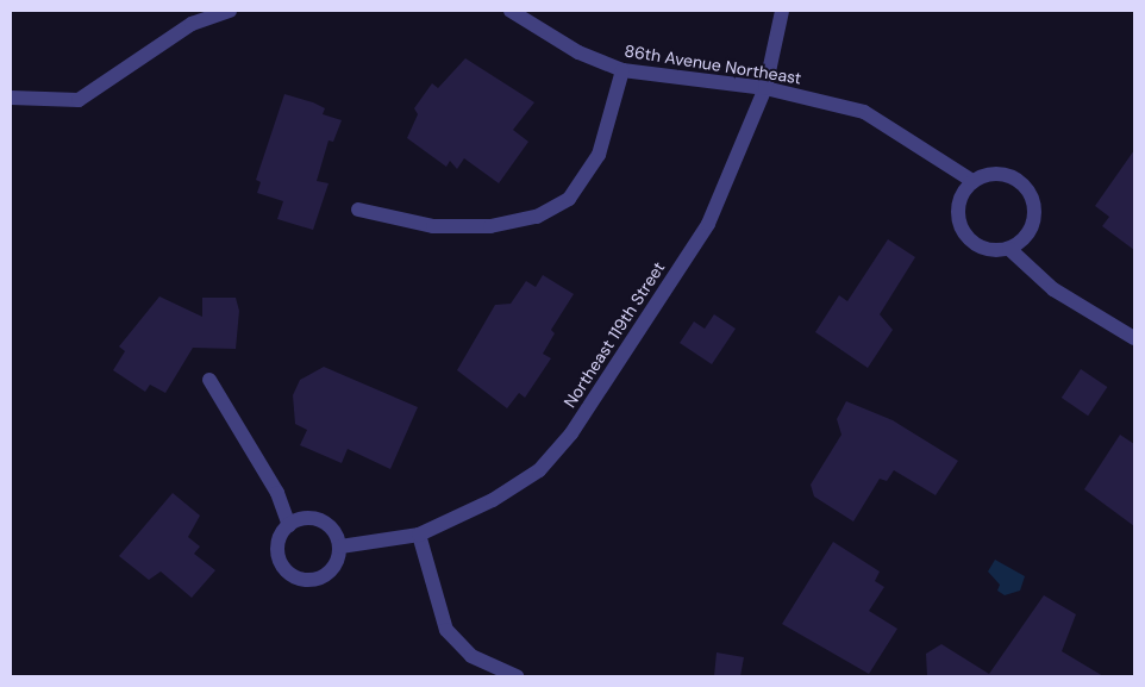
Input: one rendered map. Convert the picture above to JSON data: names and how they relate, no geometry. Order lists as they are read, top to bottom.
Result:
{
  "streets": {
    "street": ["86th Avenue Northeast", "Northeast 119th Street"]
  },
  "crossings": [
    ["86th Avenue Northeast", "Northeast 119th Street"]
  ]
}
